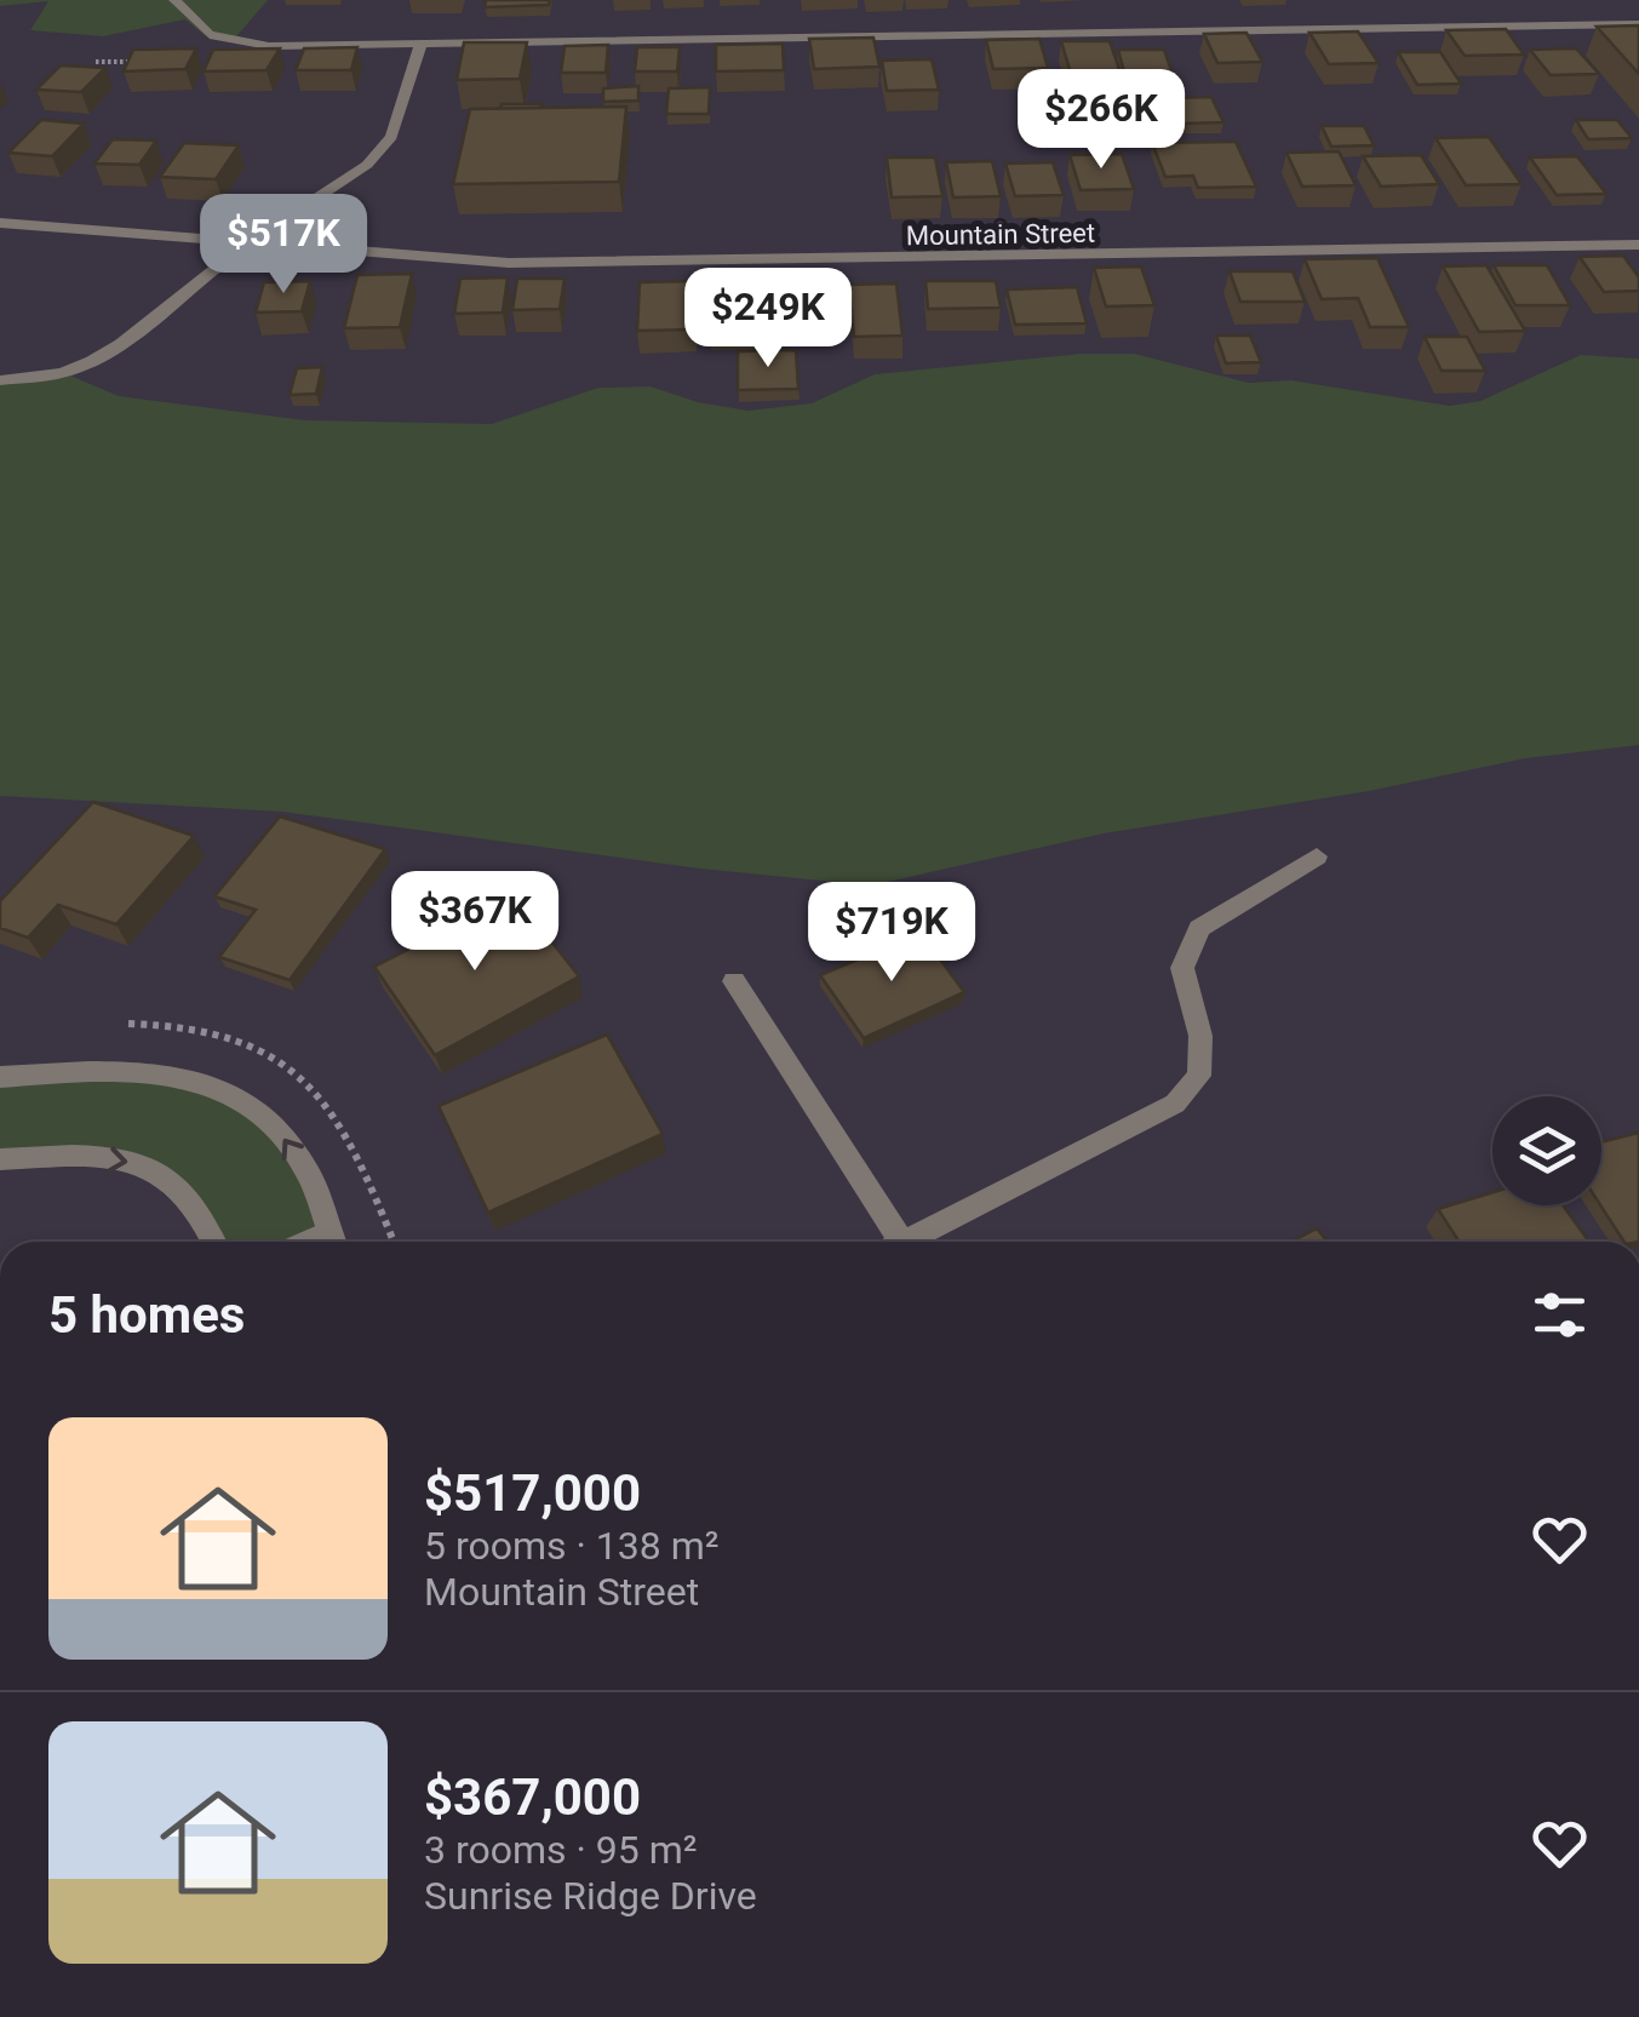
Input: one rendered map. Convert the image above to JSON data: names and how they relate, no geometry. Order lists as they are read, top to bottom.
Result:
{
  "streets": {
    "street": ["Mountain Street"]
  },
  "page": {
    "price": [
      "$266K",
      "$517K",
      "$249K",
      "$367K",
      "$719K"
    ],
    "heading": "5 homes",
    "list": [
      {
        "name": "$517,000",
        "note": "5 rooms · 138 m² · Mountain Street"
      },
      {
        "name": "$367,000",
        "note": "3 rooms · 95 m² · Sunrise Ridge Drive"
      }
    ]
  }
}
